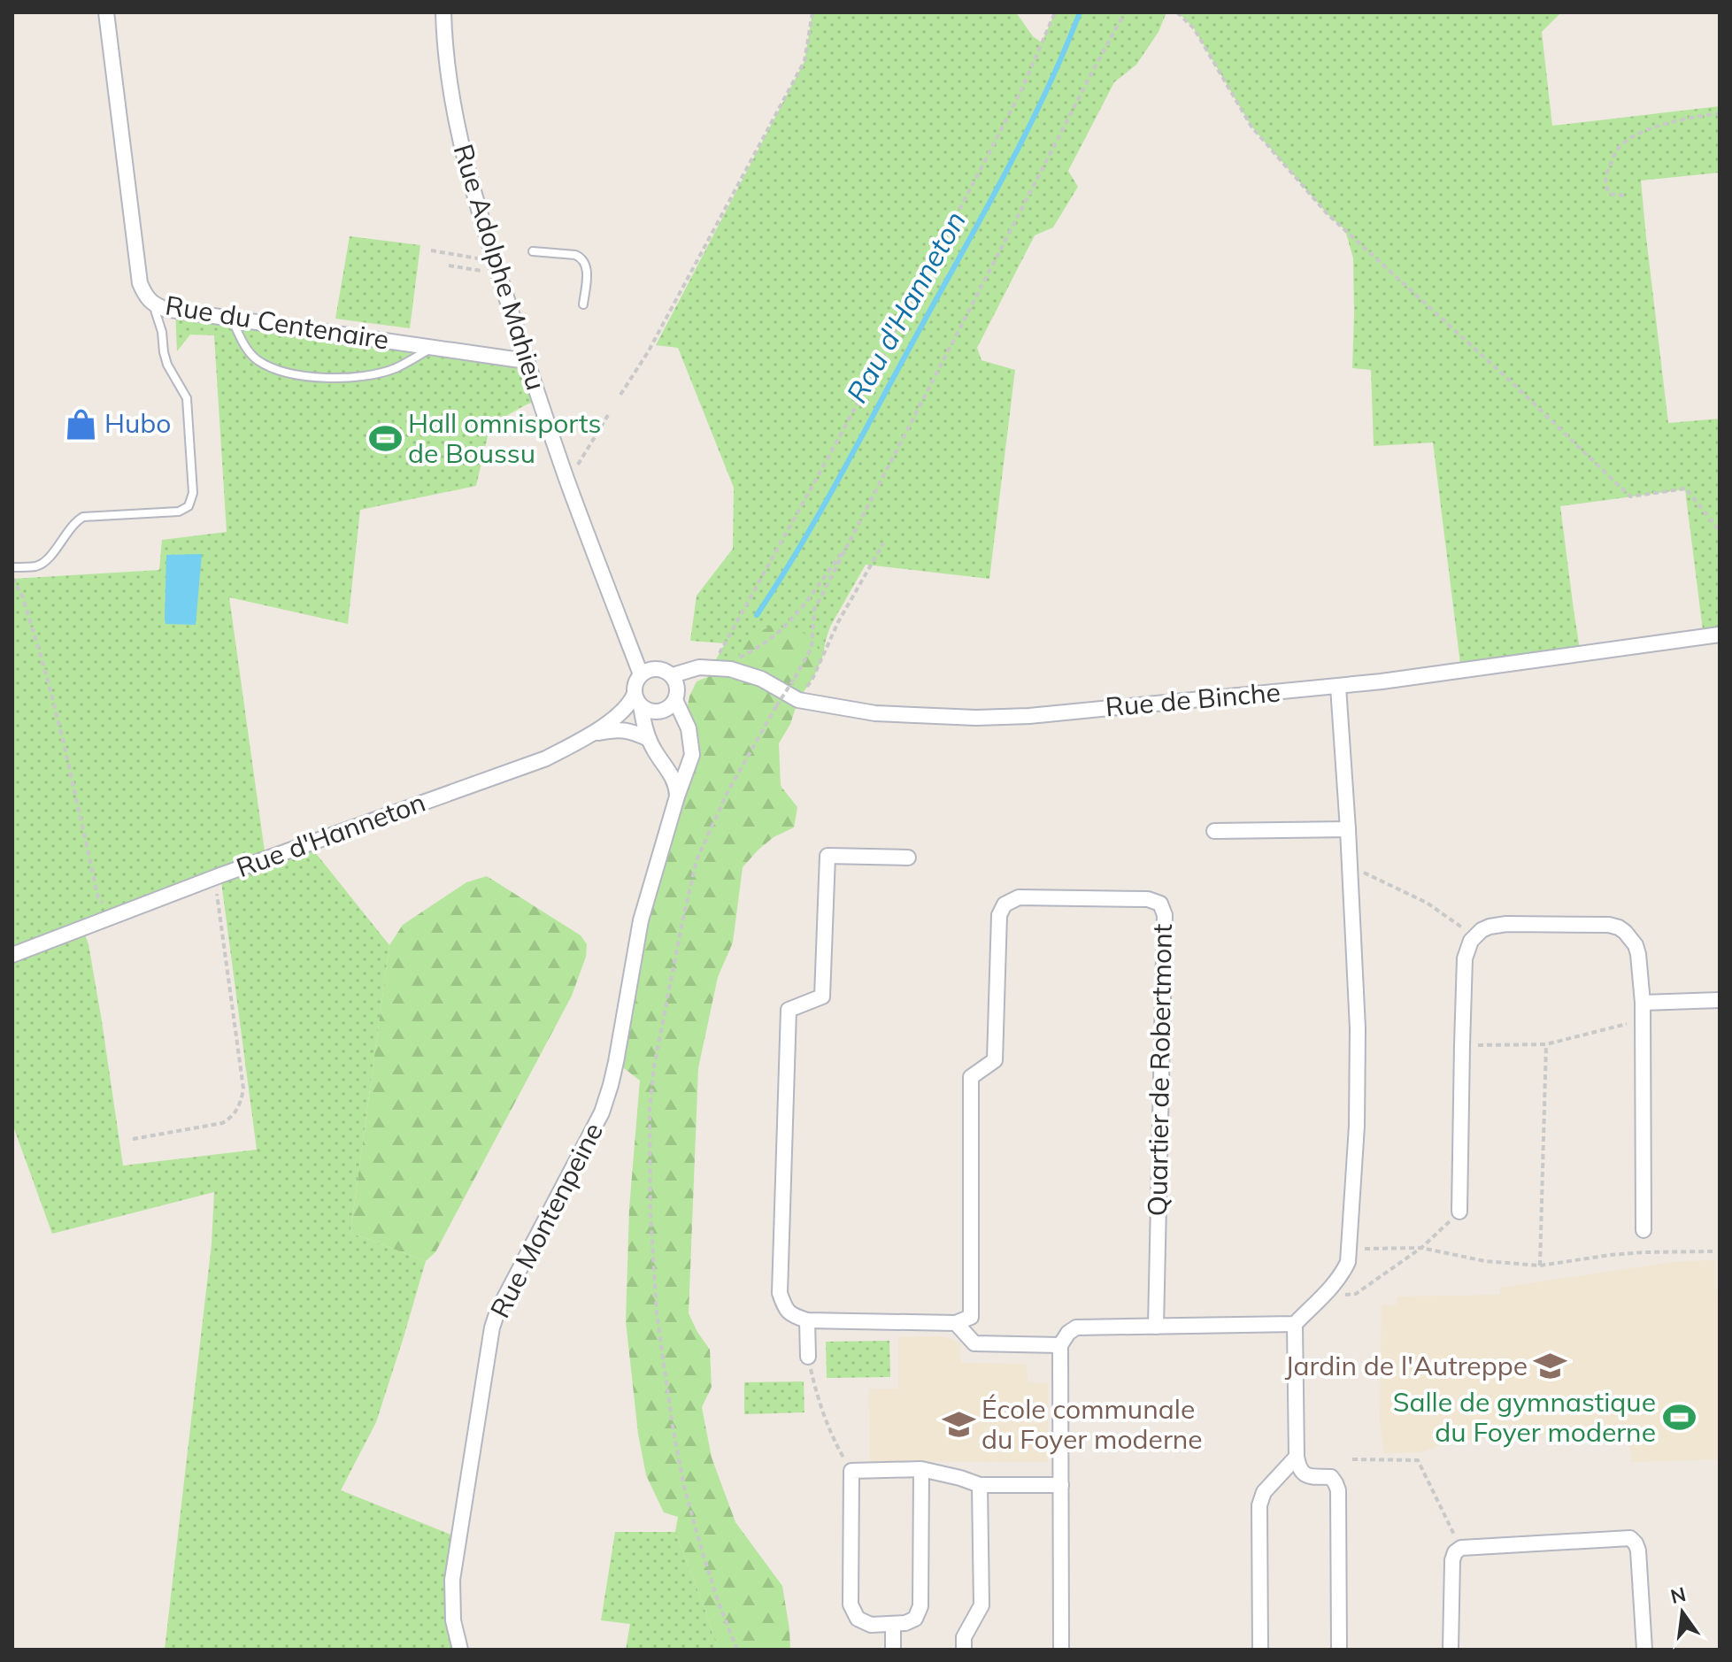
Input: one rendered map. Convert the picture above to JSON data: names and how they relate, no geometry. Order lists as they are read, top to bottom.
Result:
{
  "streets": {
    "street": [
      "Rue Adolphe Mahieu",
      "Rue du Centenaire",
      "Rue de Binche",
      "Rue d'Hanneton",
      "Quartier de Robertmont",
      "Rue Montenpeine"
    ]
  },
  "crossings": [
    ["Rue Adolphe Mahieu", "Rue du Centenaire"],
    ["Rue Adolphe Mahieu", "Rue de Binche"],
    ["Rue Adolphe Mahieu", "Rue d'Hanneton"],
    ["Rue Adolphe Mahieu", "Rue Montenpeine"],
    ["Rue de Binche", "Rue d'Hanneton"],
    ["Rue de Binche", "Rue Montenpeine"],
    ["Rue d'Hanneton", "Rue Montenpeine"]
  ],
  "water": ["Rau d'Hanneton"],
  "places": {
    "shop": ["Hubo"],
    "sports": ["Hall omnisports de Boussu", "Salle de gymnastique du Foyer moderne"],
    "school or university": ["Jardin de l'Autreppe", "École communale du Foyer moderne"]
  },
  "north": "top"
}
